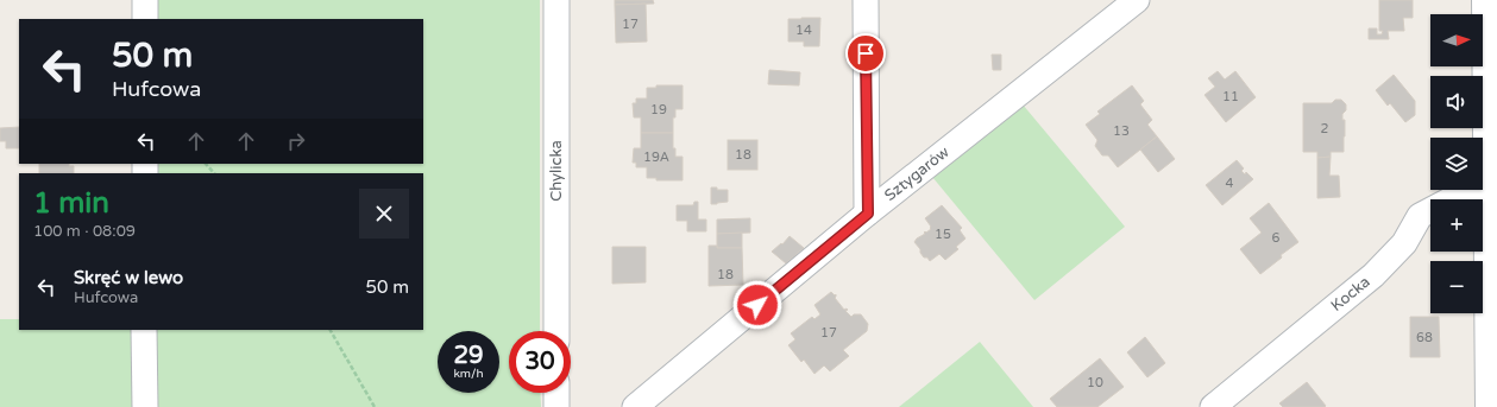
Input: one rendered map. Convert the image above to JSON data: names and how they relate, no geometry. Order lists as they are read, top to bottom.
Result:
{
  "streets": {
    "street": ["Chylicka", "Sztygarów", "Kocka"]
  },
  "house_numbers": [
    "17",
    "14",
    "11",
    "19",
    "2",
    "13",
    "18",
    "19A",
    "4",
    "15",
    "6",
    "18",
    "17",
    "68",
    "10"
  ],
  "north": "right",
  "page": {
    "map_buttons": ["+", "−"],
    "turn": ["50 m", "Hufcowa"],
    "heading": ["1 min", "100 m · 08:09"],
    "list": [
      {
        "name": "Skręć w lewo",
        "note": "Hufcowa",
        "value": "50 m"
      }
    ],
    "speed": "29 km/h",
    "limit": "30"
  }
}
